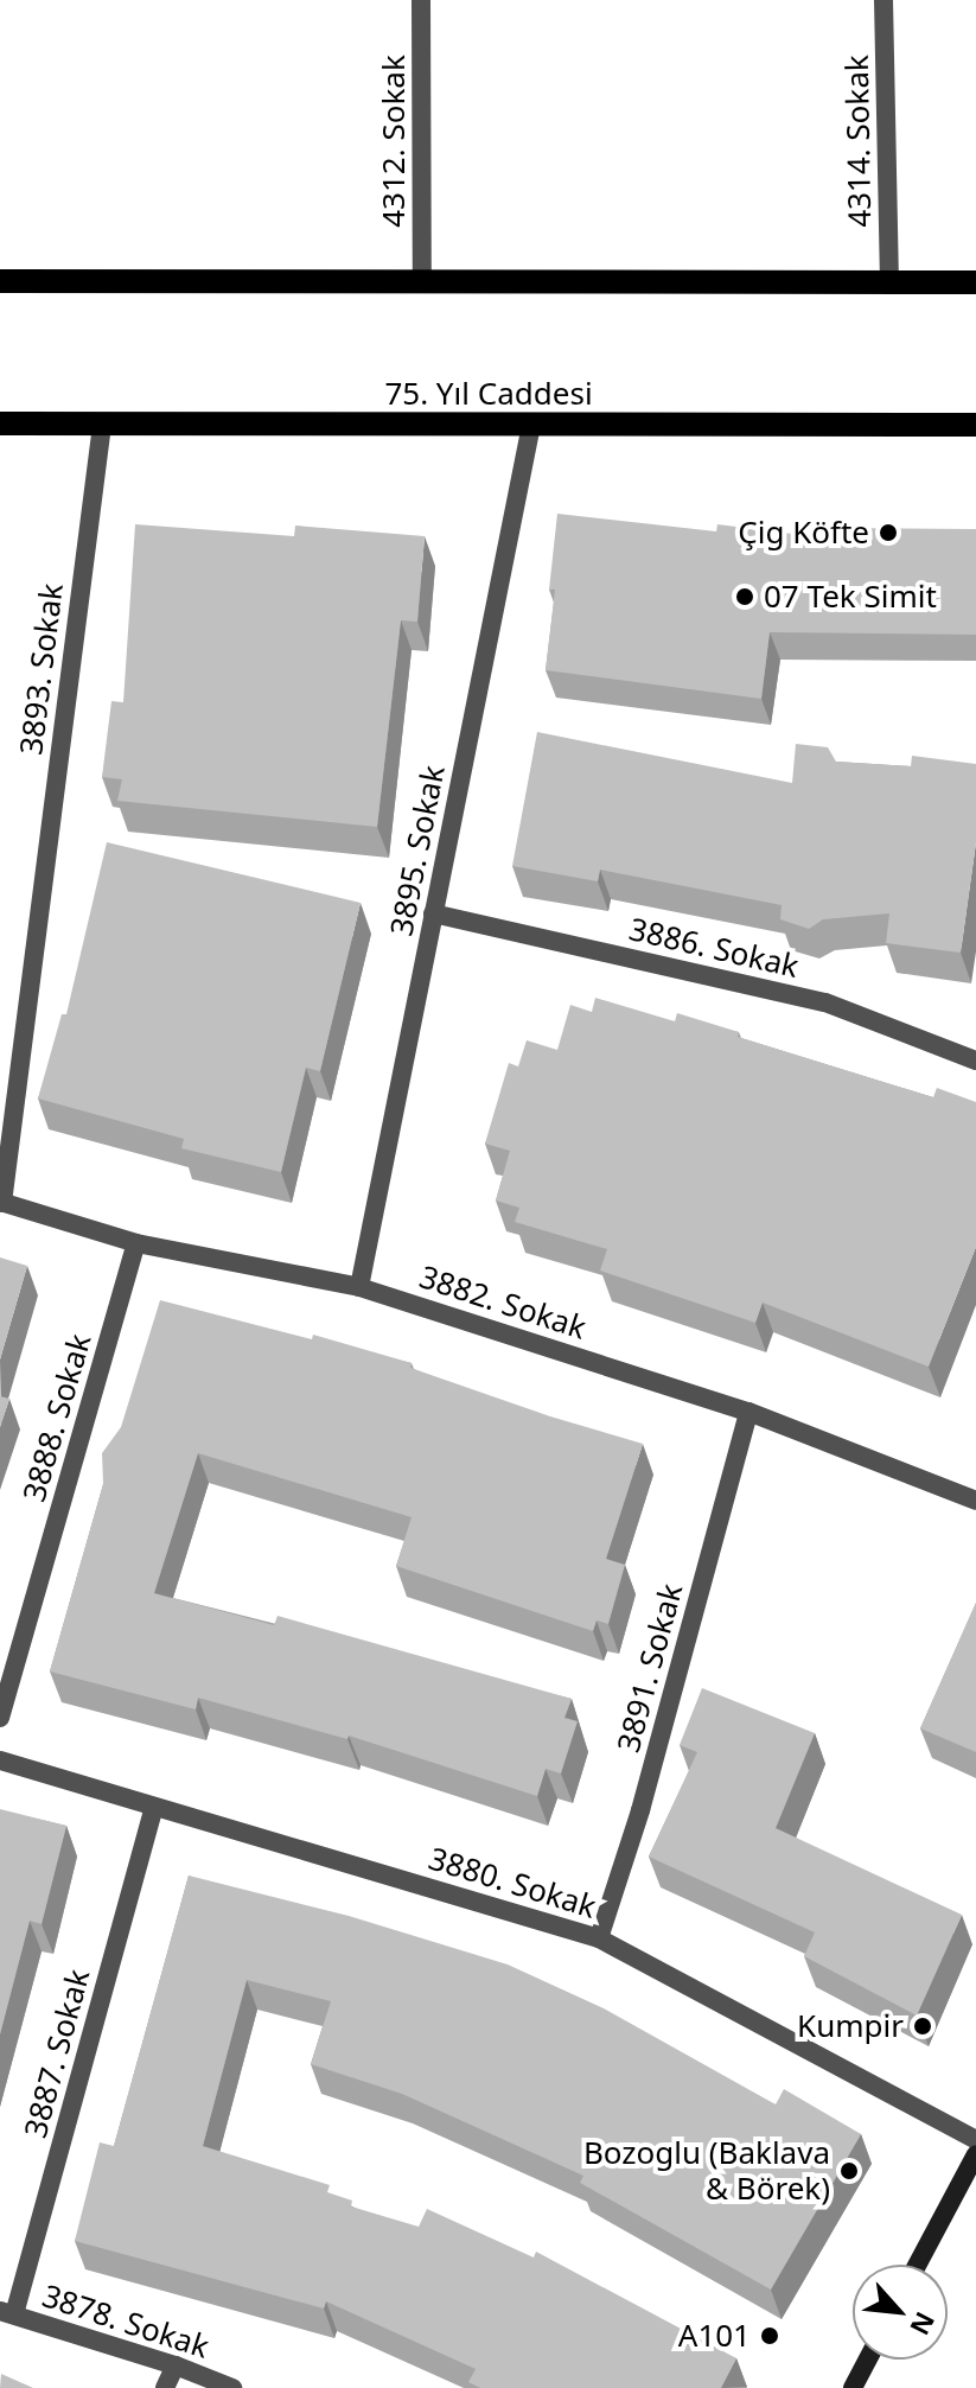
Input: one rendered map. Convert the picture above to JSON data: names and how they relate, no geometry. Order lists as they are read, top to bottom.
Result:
{
  "streets": {
    "main road": ["75. Yıl Caddesi"],
    "street": [
      "4312. Sokak",
      "4314. Sokak",
      "3893. Sokak",
      "3895. Sokak",
      "3886. Sokak",
      "3882. Sokak",
      "3888. Sokak",
      "3891. Sokak",
      "3880. Sokak",
      "3887. Sokak",
      "3878. Sokak"
    ]
  },
  "crossings": [
    ["75. Yıl Caddesi", "3893. Sokak"],
    ["75. Yıl Caddesi", "3895. Sokak"],
    ["3893. Sokak", "3882. Sokak"],
    ["3895. Sokak", "3886. Sokak"],
    ["3895. Sokak", "3882. Sokak"],
    ["3882. Sokak", "3888. Sokak"],
    ["3882. Sokak", "3891. Sokak"],
    ["3891. Sokak", "3880. Sokak"],
    ["3880. Sokak", "3887. Sokak"],
    ["3887. Sokak", "3878. Sokak"]
  ],
  "places": [
    "Çig Köfte",
    "07 Tek Simit",
    "Kumpir",
    "Bozoglu (Baklava & Börek)",
    "A101"
  ],
  "north": "bottom right"
}
